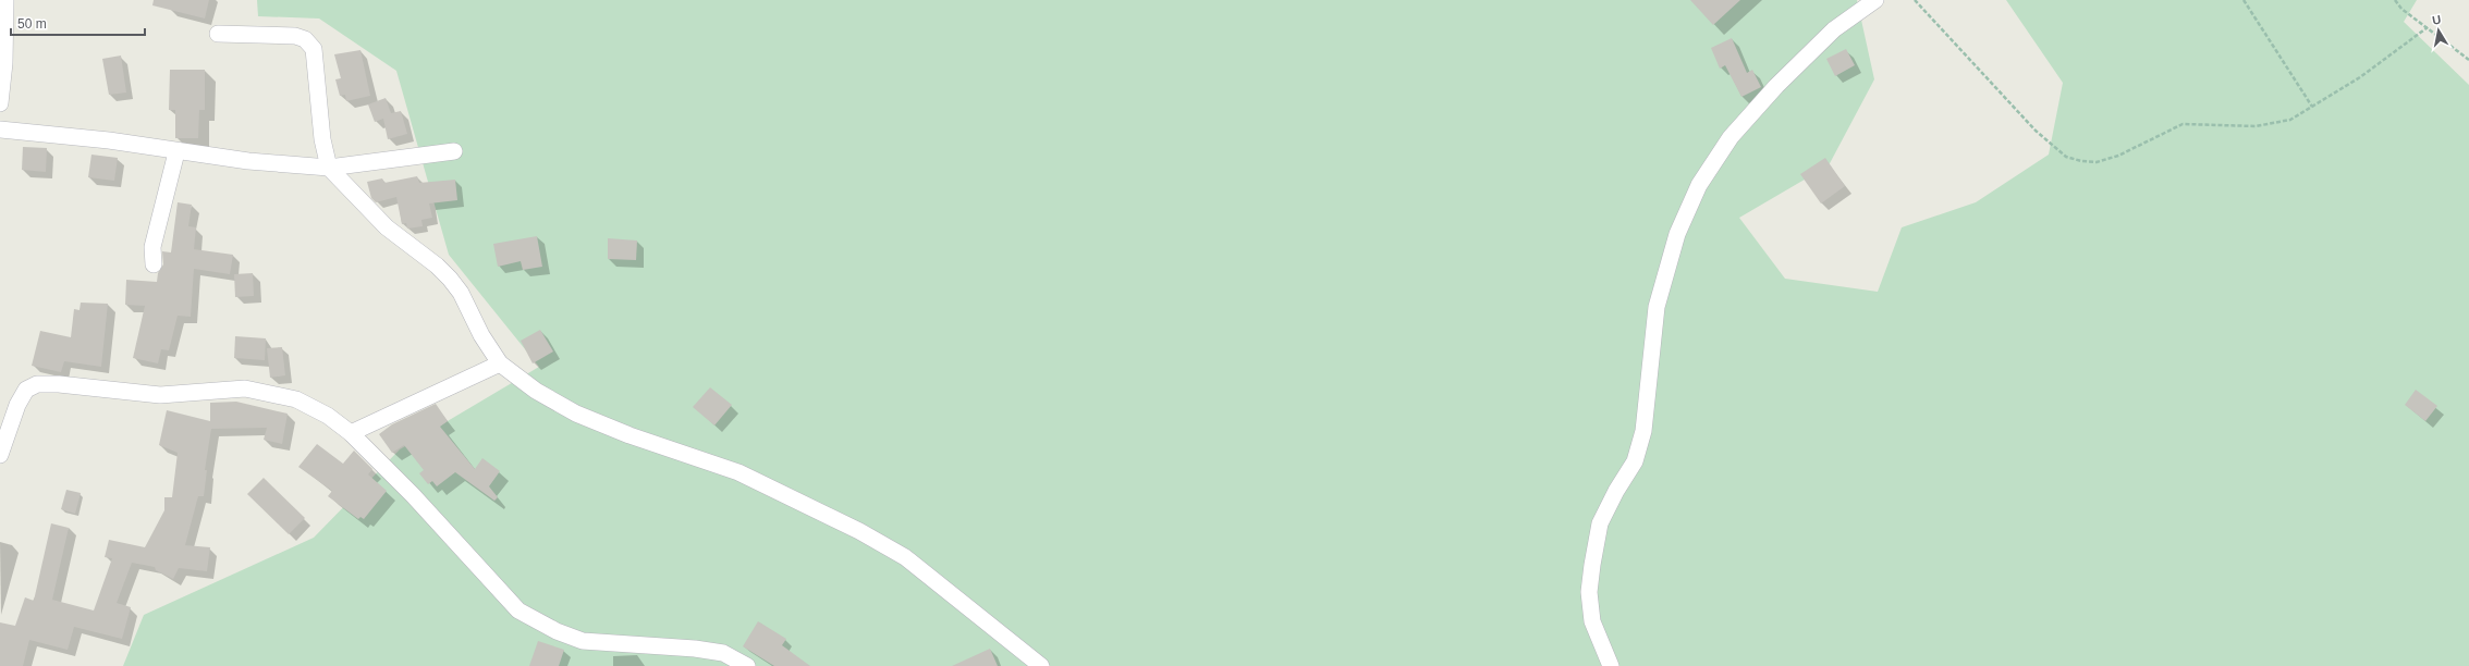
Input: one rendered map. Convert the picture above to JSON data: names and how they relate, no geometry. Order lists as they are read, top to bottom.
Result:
{
  "scale_bar": "50 m",
  "north": "top"
}
